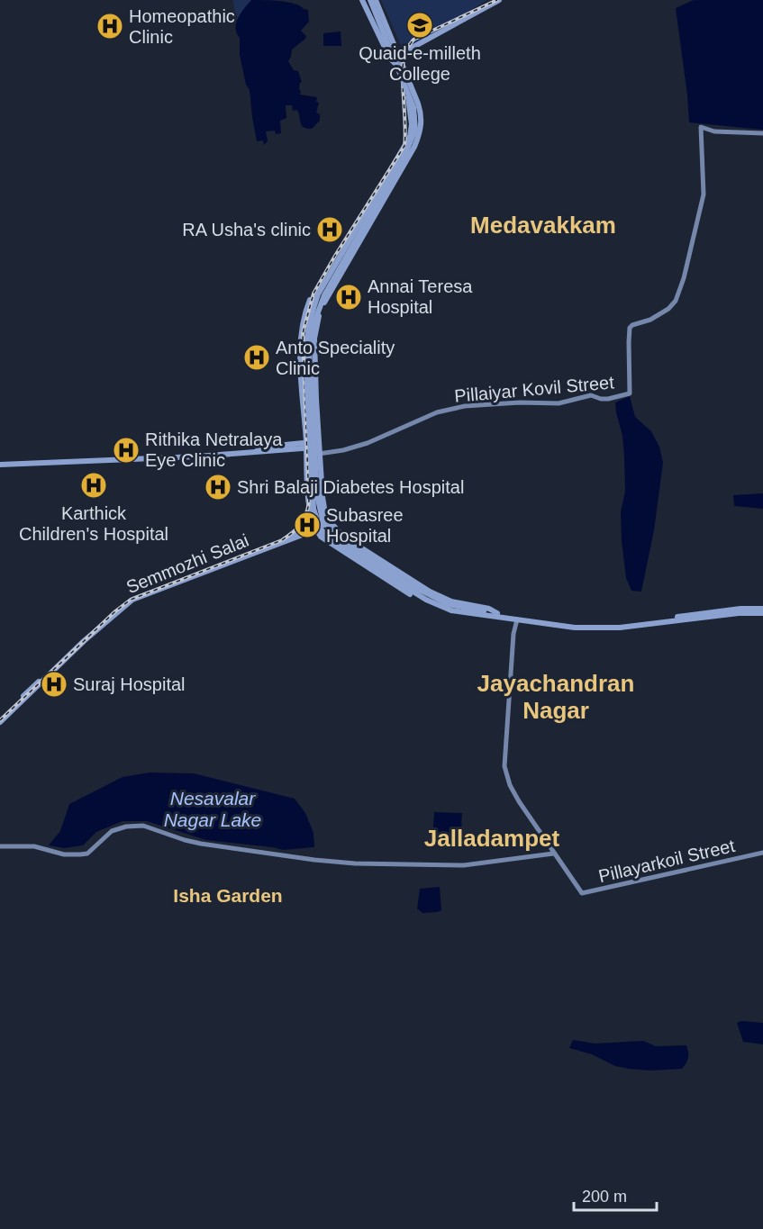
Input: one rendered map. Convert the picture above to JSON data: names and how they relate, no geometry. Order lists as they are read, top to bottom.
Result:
{
  "streets": {
    "main road": ["Semmozhi Salai"],
    "street": ["Pillaiyar Kovil Street", "Pillayarkoil Street"]
  },
  "districts": [
    "Medavakkam",
    "Jayachandran Nagar",
    "Jalladampet",
    "Isha Garden"
  ],
  "water": ["Nesavalar Nagar Lake"],
  "places": {
    "school or university": ["Quaid-e-milleth College"],
    "hospital": [
      "Homeopathic Clinic",
      "RA Usha's clinic",
      "Annai Teresa Hospital",
      "Anto Speciality Clinic",
      "Rithika Netralaya Eye Clinic",
      "Karthick Children's Hospital",
      "Shri Balaji Diabetes Hospital",
      "Subasree Hospital",
      "Suraj Hospital"
    ]
  },
  "scale_bar": "200 m"
}
